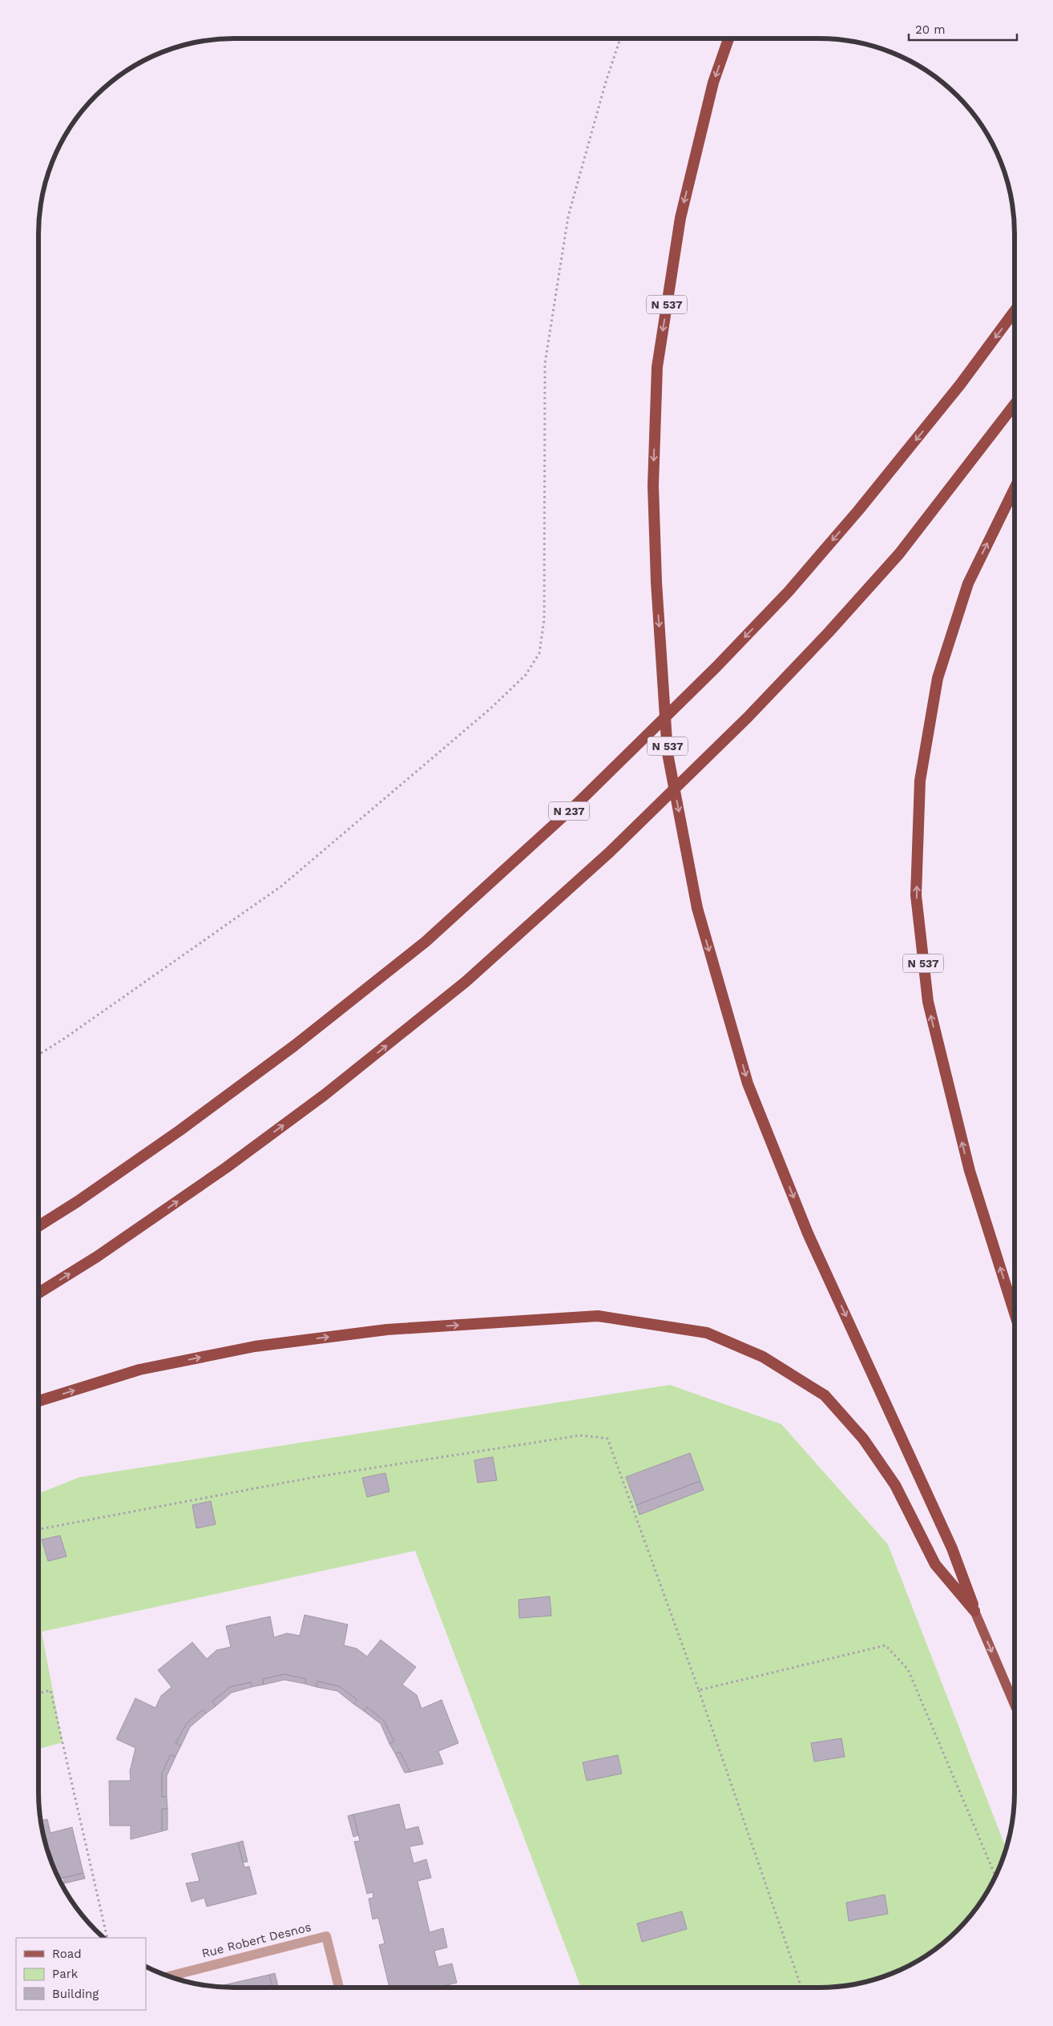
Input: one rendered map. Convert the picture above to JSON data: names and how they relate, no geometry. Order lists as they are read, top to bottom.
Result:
{
  "streets": {
    "highway": ["N 537", "N 237"],
    "street": ["Rue Robert Desnos"]
  },
  "legend": ["Road", "Park", "Building"],
  "scale_bar": "20 m"
}
